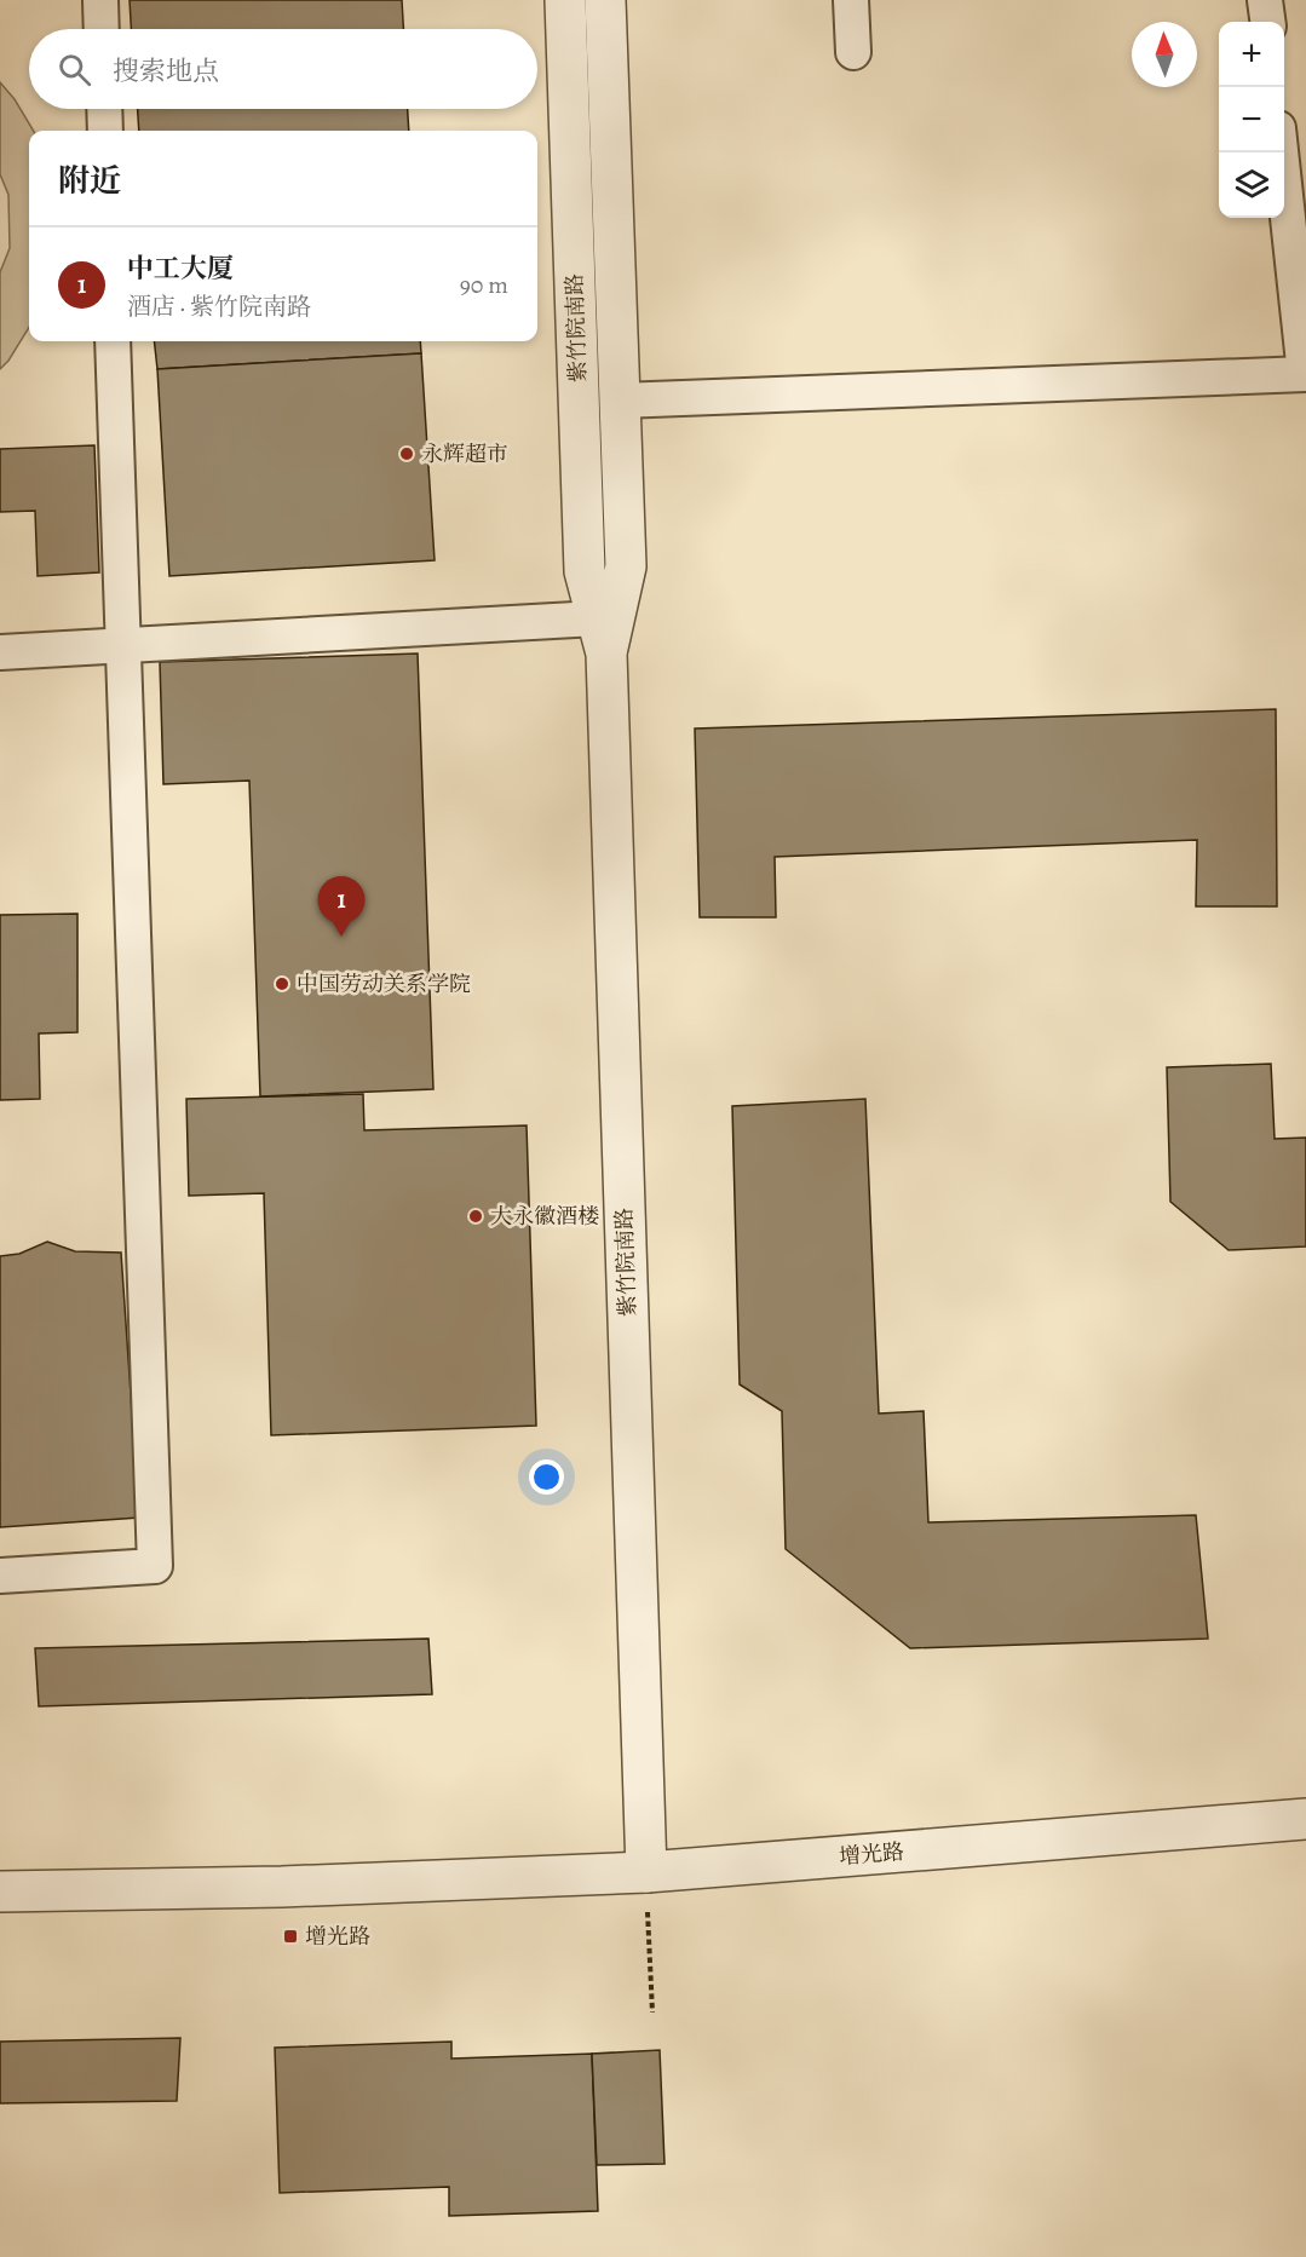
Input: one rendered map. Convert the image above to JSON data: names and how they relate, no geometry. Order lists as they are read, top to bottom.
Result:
{
  "streets": {
    "street": ["紫竹院南路", "增光路"]
  },
  "crossings": [
    ["紫竹院南路", "增光路"]
  ],
  "places": {
    "other": ["永辉超市", "中国劳动关系学院", "大永徽酒楼"],
    "transit": ["增光路"]
  },
  "north": "top",
  "page": {
    "map_buttons": ["+", "−"],
    "search": "搜索地点",
    "heading": "附近",
    "list": [
      {
        "mark": "1",
        "name": "中工大厦",
        "note": "酒店 · 紫竹院南路",
        "value": "90 m"
      }
    ],
    "pins": "1"
  }
}
